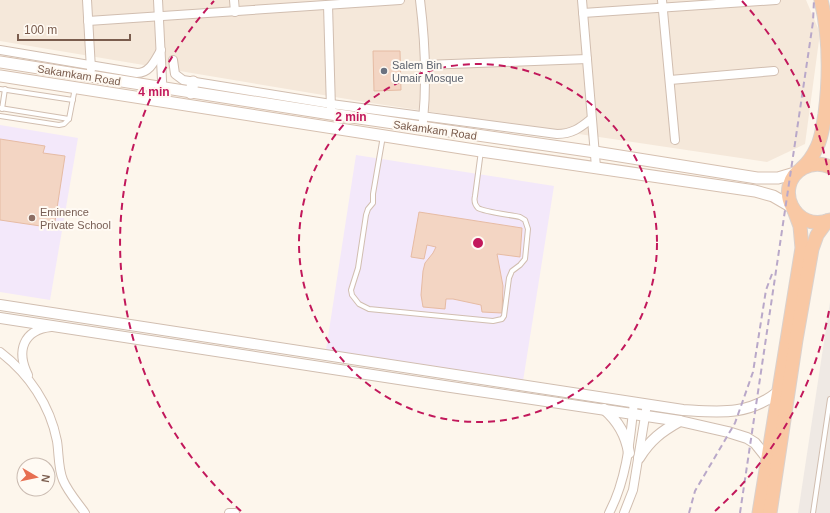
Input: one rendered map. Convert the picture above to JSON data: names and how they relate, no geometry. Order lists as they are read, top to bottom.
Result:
{
  "streets": {
    "main road": ["Sakamkam Road"]
  },
  "places": ["Salem Bin Umair Mosque", "Eminence Private School"],
  "scale_bar": "100 m",
  "north": "right",
  "rings": ["4 min", "2 min"]
}
